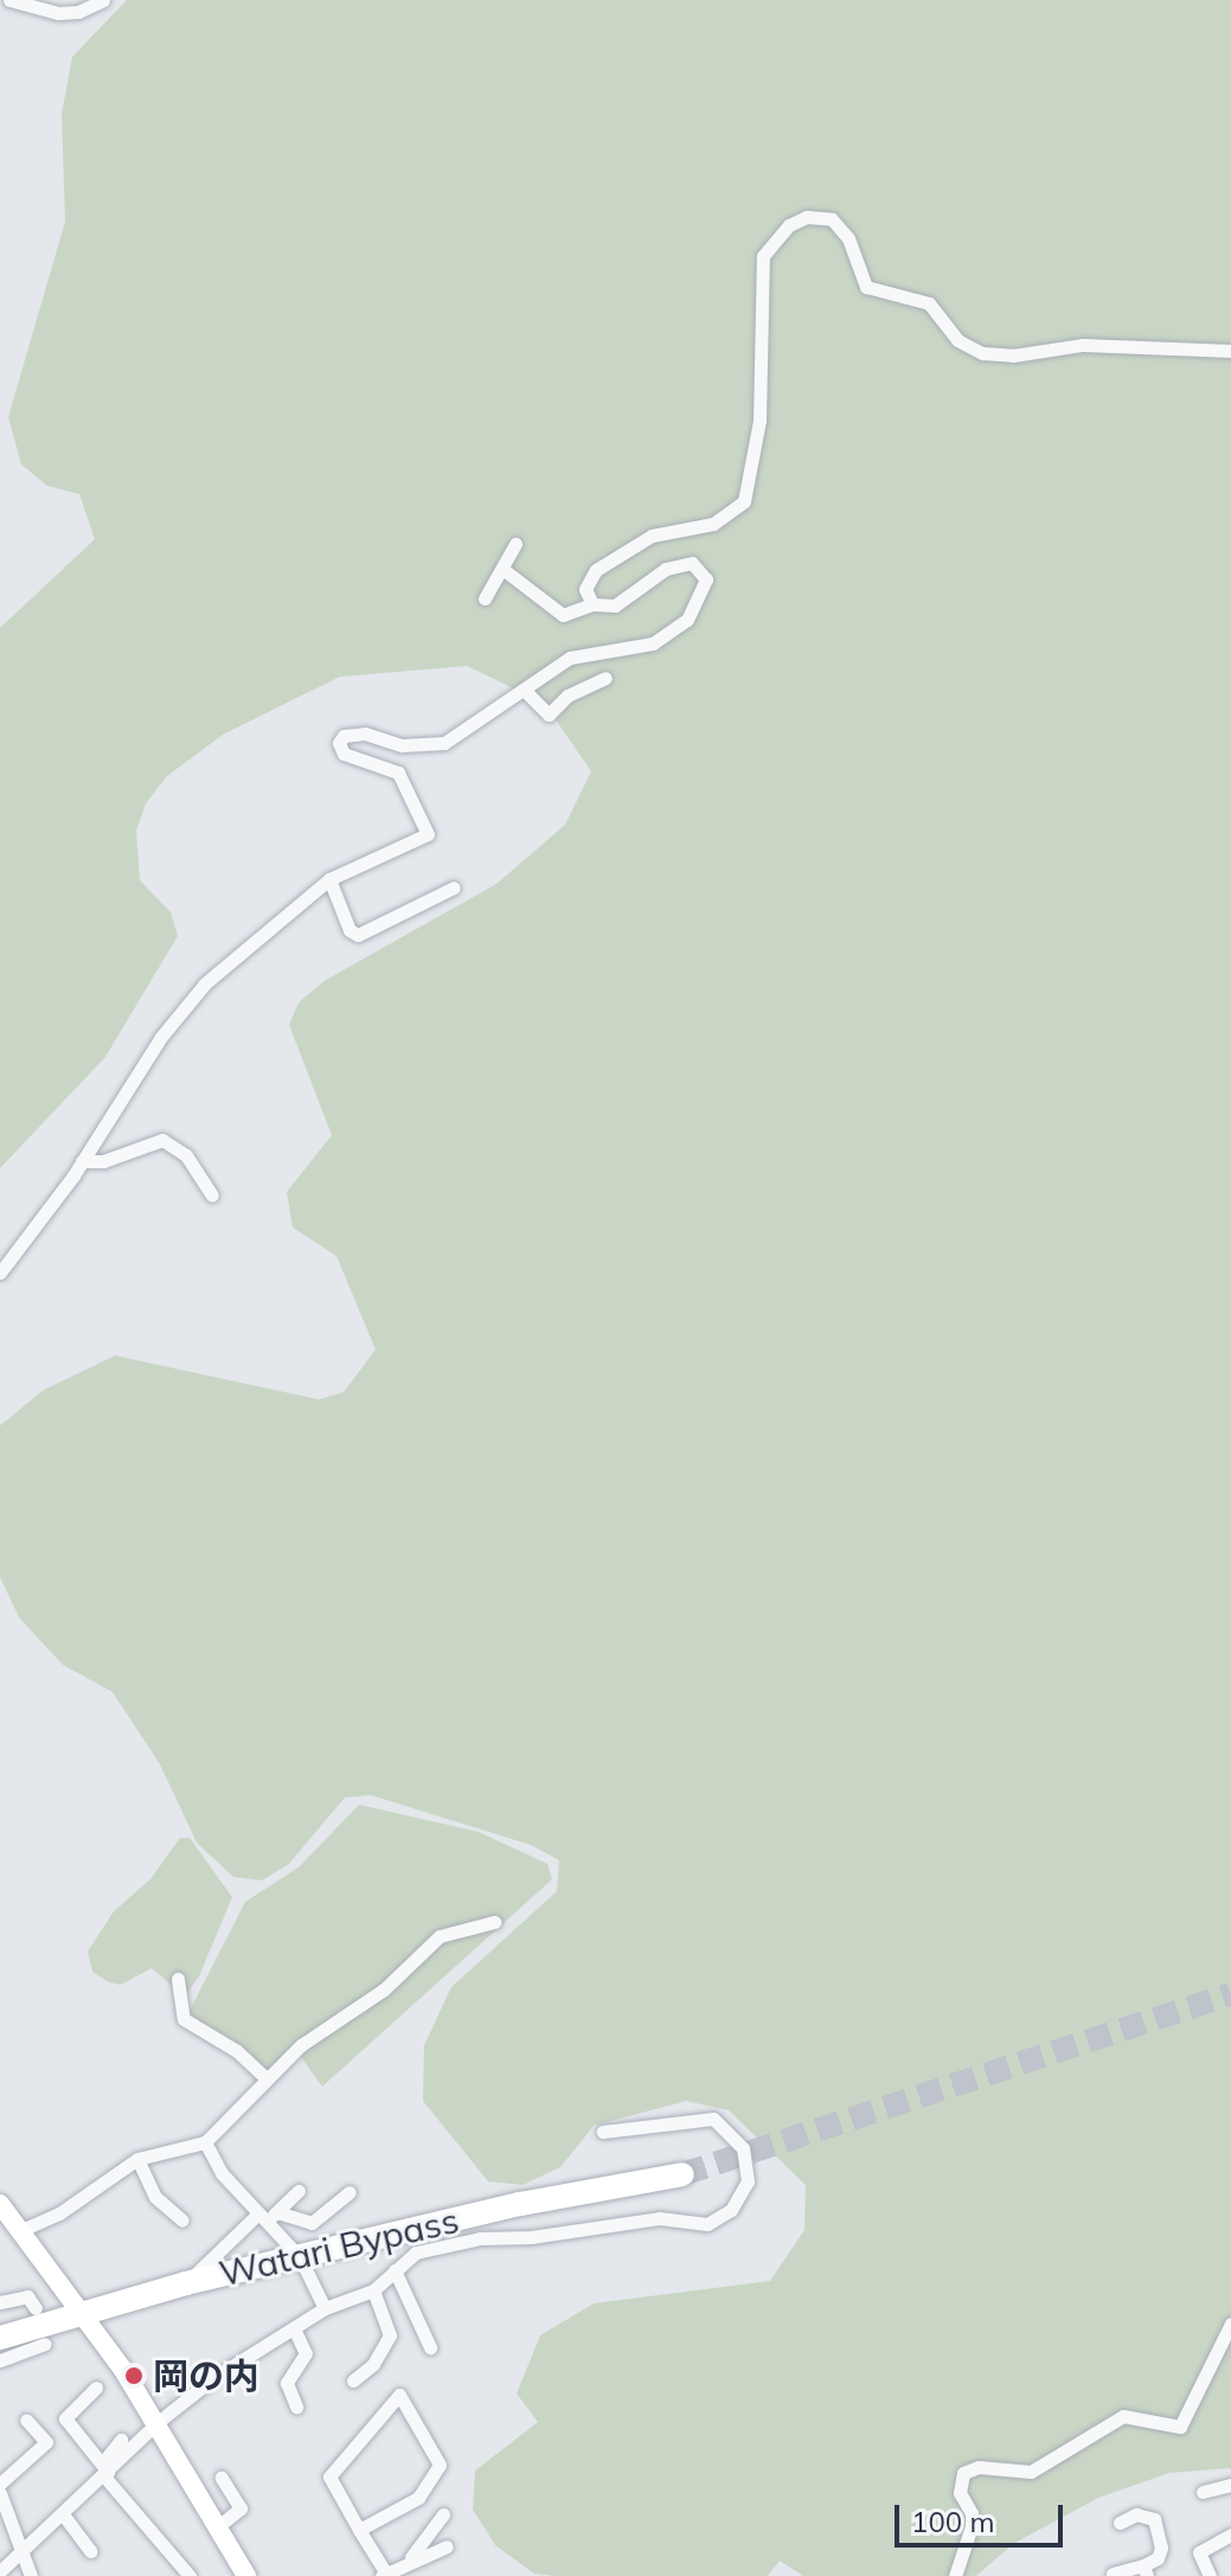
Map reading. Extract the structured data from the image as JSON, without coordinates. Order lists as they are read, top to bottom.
{
  "streets": {
    "highway": ["Watari Bypass"]
  },
  "places": ["岡の内"],
  "scale_bar": "100 m"
}
